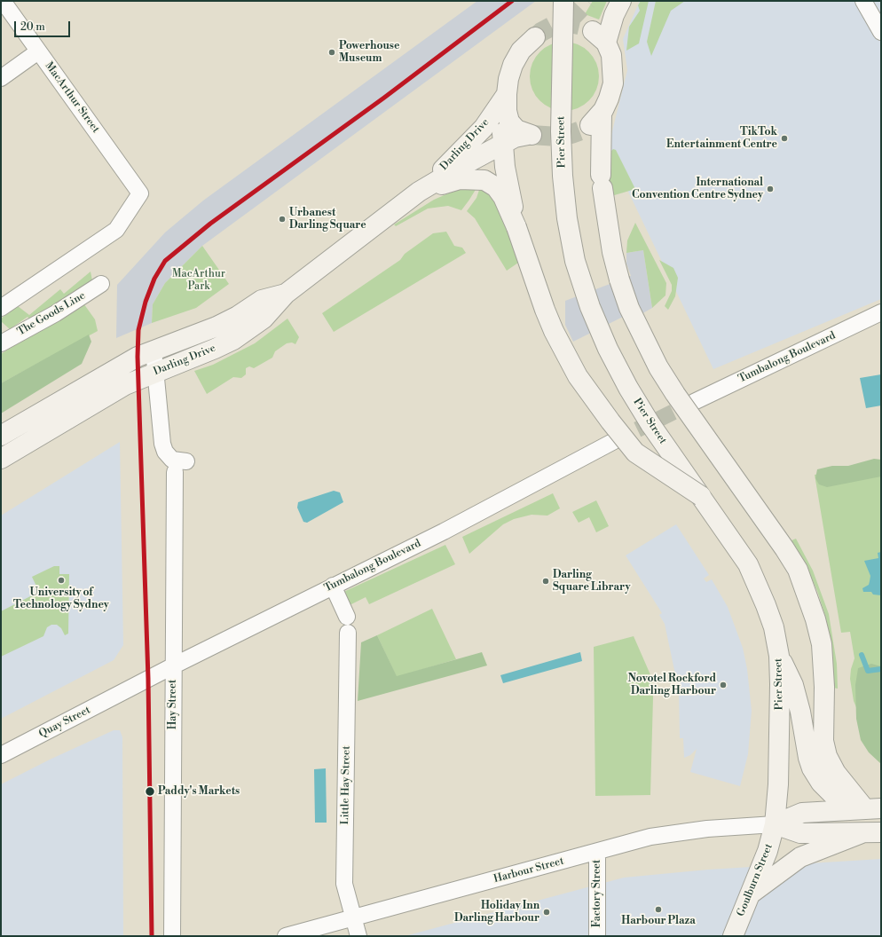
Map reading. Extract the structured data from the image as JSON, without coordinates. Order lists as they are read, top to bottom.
{
  "streets": {
    "main road": [
      "Pier Street",
      "Darling Drive",
      "Harbour Street",
      "Goulburn Street"
    ],
    "street": [
      "MacArthur Street",
      "The Goods Line",
      "Tumbalong Boulevard",
      "Hay Street",
      "Quay Street",
      "Little Hay Street",
      "Factory Street"
    ]
  },
  "crossings": [
    ["Pier Street", "Harbour Street"],
    ["Pier Street", "Goulburn Street"],
    ["Tumbalong Boulevard", "Hay Street"],
    ["Tumbalong Boulevard", "Quay Street"],
    ["Little Hay Street", "Harbour Street"],
    ["Harbour Street", "Goulburn Street"],
    ["Harbour Street", "Factory Street"]
  ],
  "parks": ["MacArthur Park"],
  "places": [
    "Powerhouse Museum",
    "TikTok Entertainment Centre",
    "International Convention Centre Sydney",
    "Urbanest Darling Square",
    "University of Technology Sydney",
    "Darling Square Library",
    "Novotel Rockford Darling Harbour",
    "Paddy's Markets",
    "Harbour Plaza",
    "Holiday Inn Darling Harbour"
  ],
  "scale_bar": "20 m"
}
